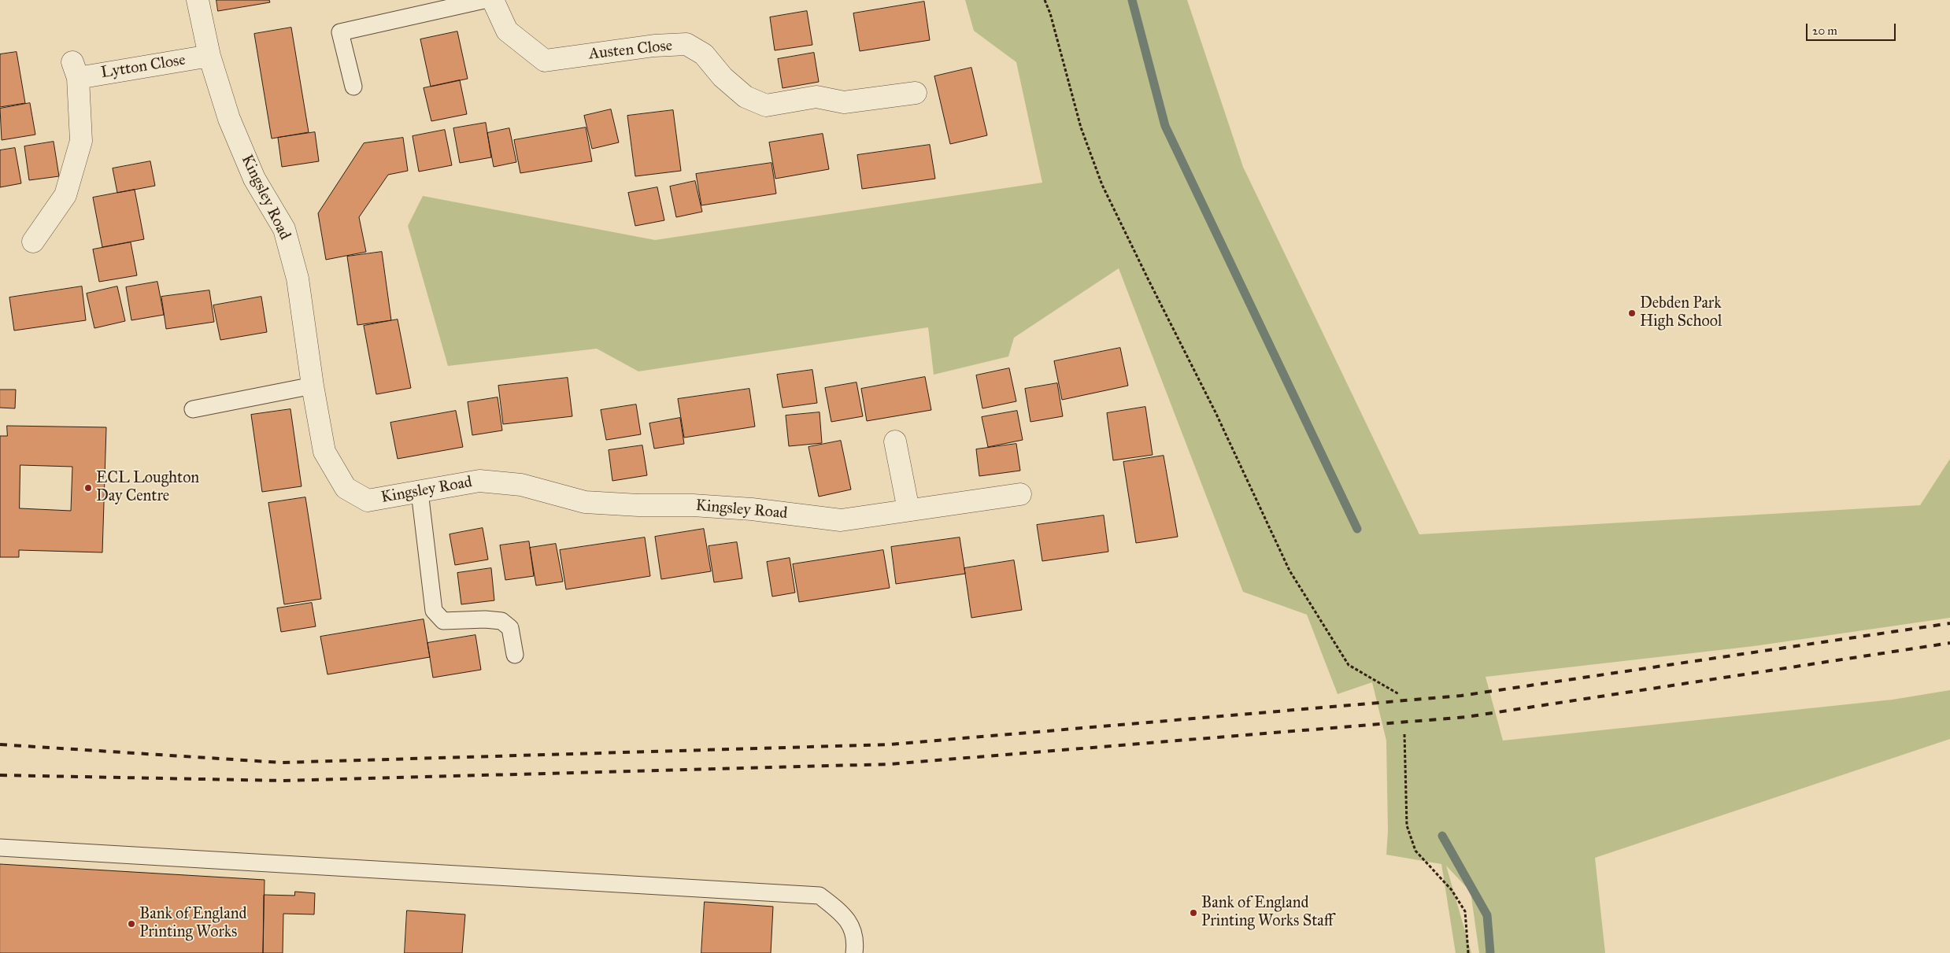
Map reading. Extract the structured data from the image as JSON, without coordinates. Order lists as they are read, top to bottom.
{
  "streets": {
    "street": ["Austen Close", "Lytton Close", "Kingsley Road"]
  },
  "crossings": [
    ["Lytton Close", "Kingsley Road"]
  ],
  "places": [
    "Debden Park High School",
    "ECL Loughton Day Centre",
    "Bank of England Printing Works Staff",
    "Bank of England Printing Works"
  ],
  "scale_bar": "20 m"
}
